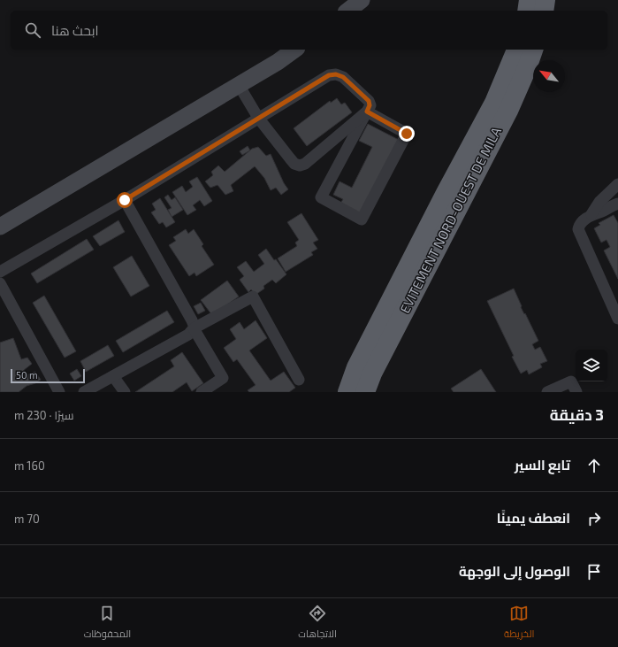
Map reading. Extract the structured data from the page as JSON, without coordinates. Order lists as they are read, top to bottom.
{
  "streets": {
    "highway": ["EVITEMENT NORD-OUEST DE MILA"]
  },
  "scale_bar": "50 m",
  "north": "top left",
  "page": {
    "search": "ابحث هنا",
    "scale": "50 m",
    "heading": ["3 دقيقة", "سيرًا · 230 m"],
    "list": [
      ["تابع السير", "160 m"],
      ["انعطف يمينًا", "70 m"],
      "الوصول إلى الوجهة"
    ],
    "nav": ["الخريطة", "الاتجاهات", "المحفوظات"]
  }
}
